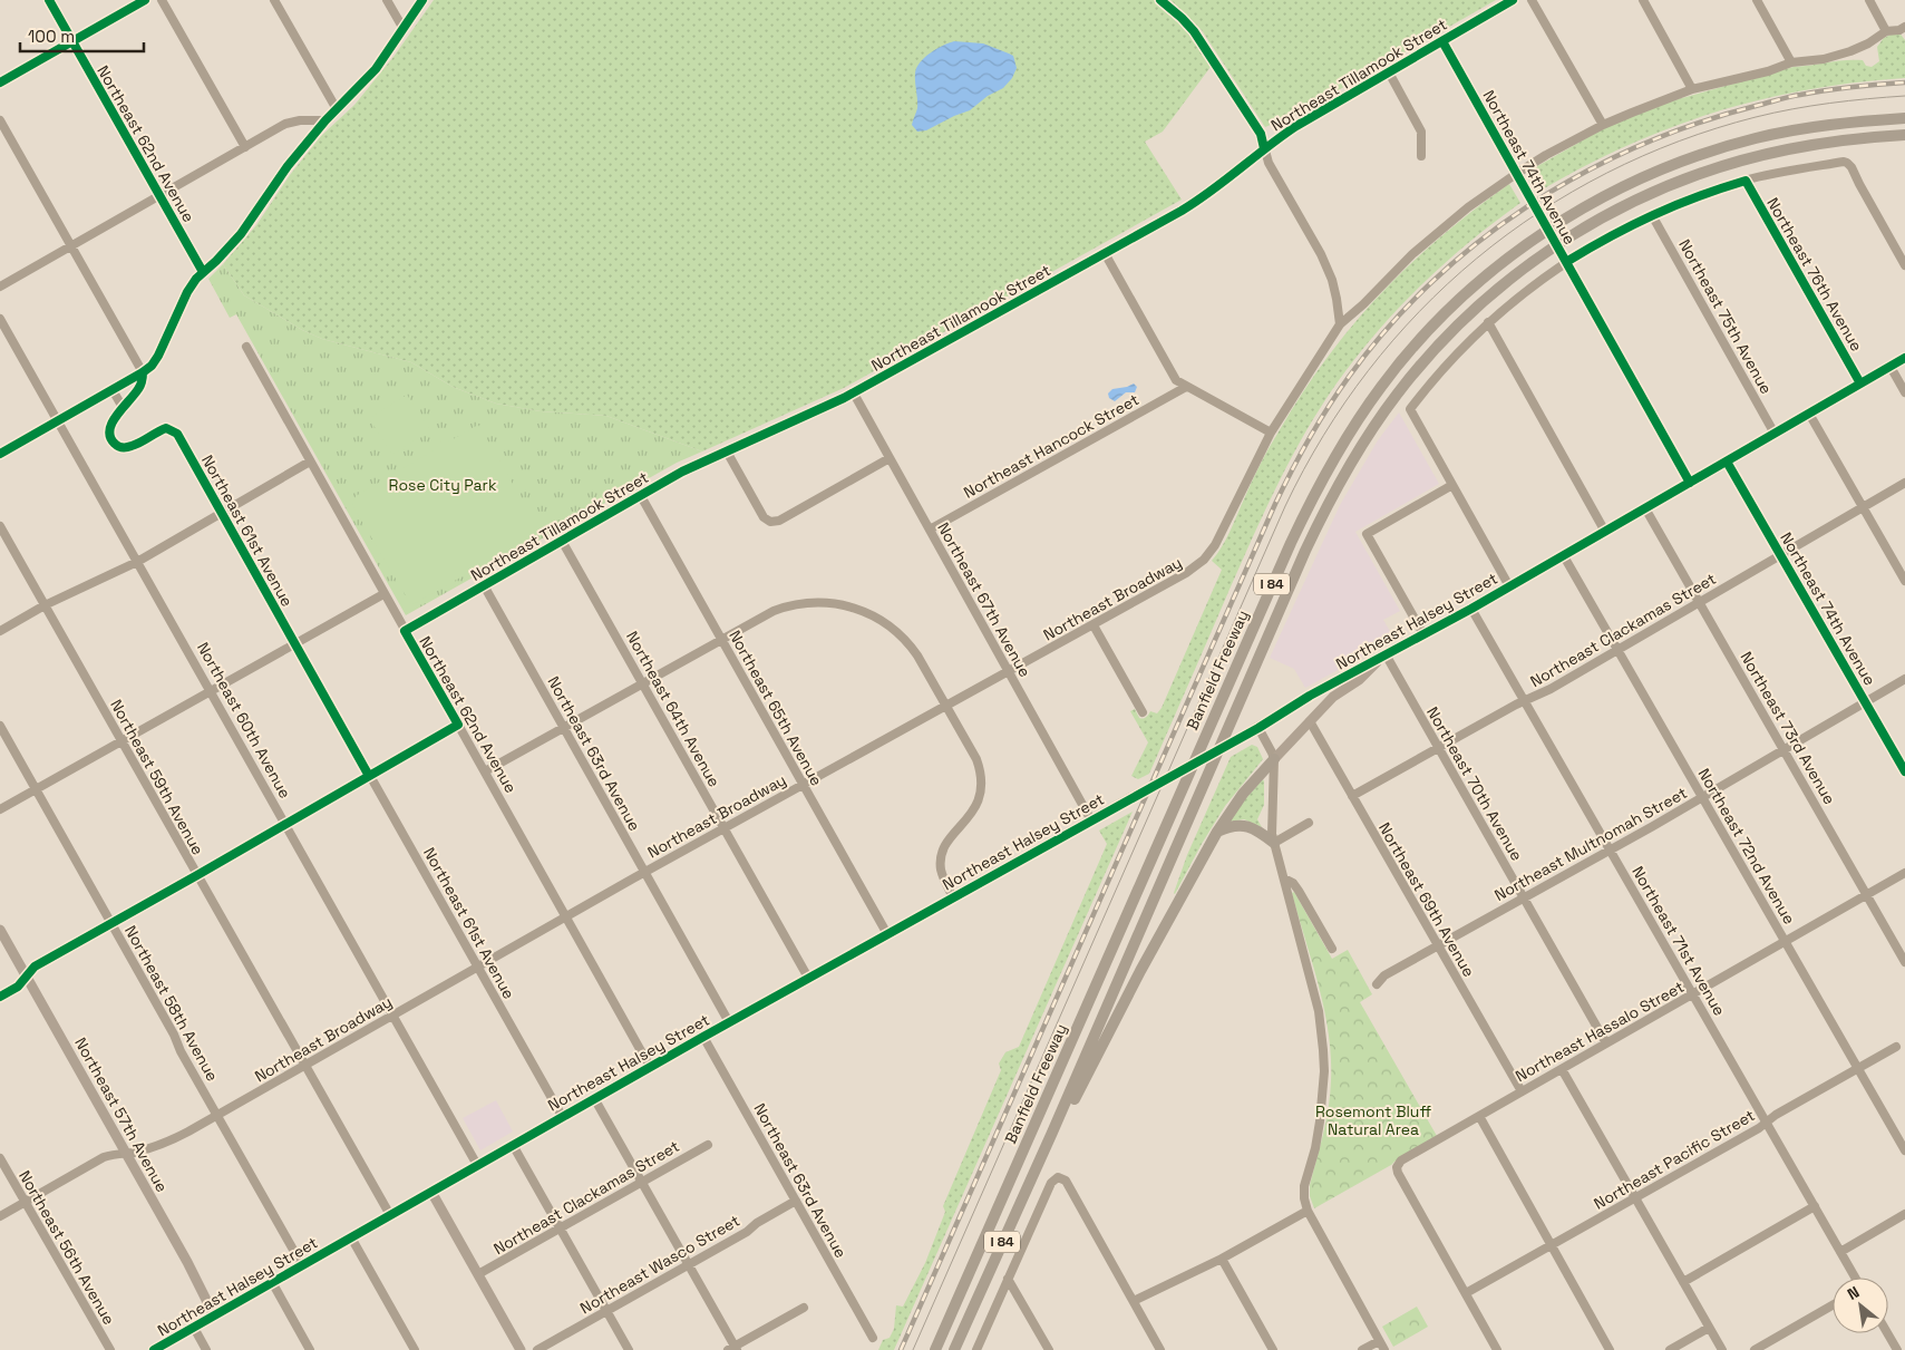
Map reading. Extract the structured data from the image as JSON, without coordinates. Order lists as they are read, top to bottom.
{
  "streets": {
    "highway": ["I 84", "Banfield Freeway"],
    "main road": ["Northeast Halsey Street", "Northeast 57th Avenue"],
    "street": [
      "Northeast Tillamook Street",
      "Northeast 62nd Avenue",
      "Northeast 74th Avenue",
      "Northeast 76th Avenue",
      "Northeast 75th Avenue",
      "Northeast Hancock Street",
      "Northeast 61st Avenue",
      "Northeast Broadway",
      "Northeast 67th Avenue",
      "Northeast Clackamas Street",
      "Northeast 65th Avenue",
      "Northeast 64th Avenue",
      "Northeast 60th Avenue",
      "Northeast 73rd Avenue",
      "Northeast 63rd Avenue",
      "Northeast 59th Avenue",
      "Northeast 70th Avenue",
      "Northeast Multnomah Street",
      "Northeast 72nd Avenue",
      "Northeast 69th Avenue",
      "Northeast 71st Avenue",
      "Northeast 58th Avenue",
      "Northeast Hassalo Street",
      "Northeast Pacific Street",
      "Northeast 56th Avenue",
      "Northeast Wasco Street"
    ]
  },
  "crossings": [
    ["Northeast Tillamook Street", "Northeast 62nd Avenue"],
    ["Northeast Tillamook Street", "Northeast 74th Avenue"],
    ["Northeast Tillamook Street", "Northeast 67th Avenue"],
    ["Northeast Tillamook Street", "Northeast 65th Avenue"],
    ["Northeast Tillamook Street", "Northeast 64th Avenue"],
    ["Northeast Tillamook Street", "Northeast 63rd Avenue"],
    ["Northeast 62nd Avenue", "Northeast Broadway"],
    ["Northeast 62nd Avenue", "Northeast Halsey Street"],
    ["Northeast 74th Avenue", "Northeast Broadway"],
    ["Northeast 74th Avenue", "Northeast Halsey Street"],
    ["Northeast 74th Avenue", "Northeast Clackamas Street"],
    ["Northeast 74th Avenue", "Northeast Multnomah Street"],
    ["Northeast 76th Avenue", "Northeast Halsey Street"],
    ["Northeast 75th Avenue", "Northeast Halsey Street"],
    ["Northeast Hancock Street", "Northeast 67th Avenue"],
    ["Northeast 61st Avenue", "Northeast Broadway"],
    ["Northeast 61st Avenue", "Northeast Halsey Street"],
    ["Northeast Broadway", "Northeast 67th Avenue"],
    ["Northeast Broadway", "Northeast 65th Avenue"],
    ["Northeast Broadway", "Northeast 64th Avenue"],
    ["Northeast Broadway", "Northeast 60th Avenue"],
    ["Northeast Broadway", "Northeast 63rd Avenue"],
    ["Northeast Broadway", "Northeast 59th Avenue"],
    ["Northeast Broadway", "Northeast 58th Avenue"],
    ["Northeast Broadway", "Northeast 57th Avenue"],
    ["Northeast Broadway", "Northeast 56th Avenue"],
    ["Northeast 67th Avenue", "Northeast Halsey Street"],
    ["Northeast Halsey Street", "Northeast 65th Avenue"],
    ["Northeast Halsey Street", "Northeast 64th Avenue"],
    ["Northeast Halsey Street", "Northeast 60th Avenue"],
    ["Northeast Halsey Street", "Northeast 73rd Avenue"],
    ["Northeast Halsey Street", "Northeast 63rd Avenue"],
    ["Northeast Halsey Street", "Northeast 59th Avenue"],
    ["Northeast Halsey Street", "Northeast 70th Avenue"],
    ["Northeast Halsey Street", "Northeast 72nd Avenue"],
    ["Northeast Halsey Street", "Northeast 71st Avenue"],
    ["Northeast Halsey Street", "Northeast 58th Avenue"],
    ["Northeast Halsey Street", "Northeast 57th Avenue"],
    ["Northeast Clackamas Street", "Northeast 73rd Avenue"],
    ["Northeast Clackamas Street", "Northeast 70th Avenue"],
    ["Northeast Clackamas Street", "Northeast 72nd Avenue"],
    ["Northeast Clackamas Street", "Northeast 69th Avenue"],
    ["Northeast Clackamas Street", "Northeast 71st Avenue"],
    ["Northeast 73rd Avenue", "Northeast Multnomah Street"],
    ["Northeast 73rd Avenue", "Northeast Hassalo Street"],
    ["Northeast 63rd Avenue", "Northeast Wasco Street"],
    ["Northeast 70th Avenue", "Northeast Multnomah Street"],
    ["Northeast 70th Avenue", "Northeast Hassalo Street"],
    ["Northeast Multnomah Street", "Northeast 72nd Avenue"],
    ["Northeast Multnomah Street", "Northeast 69th Avenue"],
    ["Northeast Multnomah Street", "Northeast 71st Avenue"],
    ["Northeast 72nd Avenue", "Northeast Hassalo Street"],
    ["Northeast 72nd Avenue", "Northeast Pacific Street"],
    ["Northeast 69th Avenue", "Northeast Hassalo Street"],
    ["Northeast 71st Avenue", "Northeast Hassalo Street"],
    ["Northeast 71st Avenue", "Northeast Pacific Street"],
    ["Northeast Hassalo Street", "Northeast Pacific Street"]
  ],
  "parks": ["Rose City Park", "Rosemont Bluff Natural Area"],
  "scale_bar": "100 m",
  "north": "top left"
}
